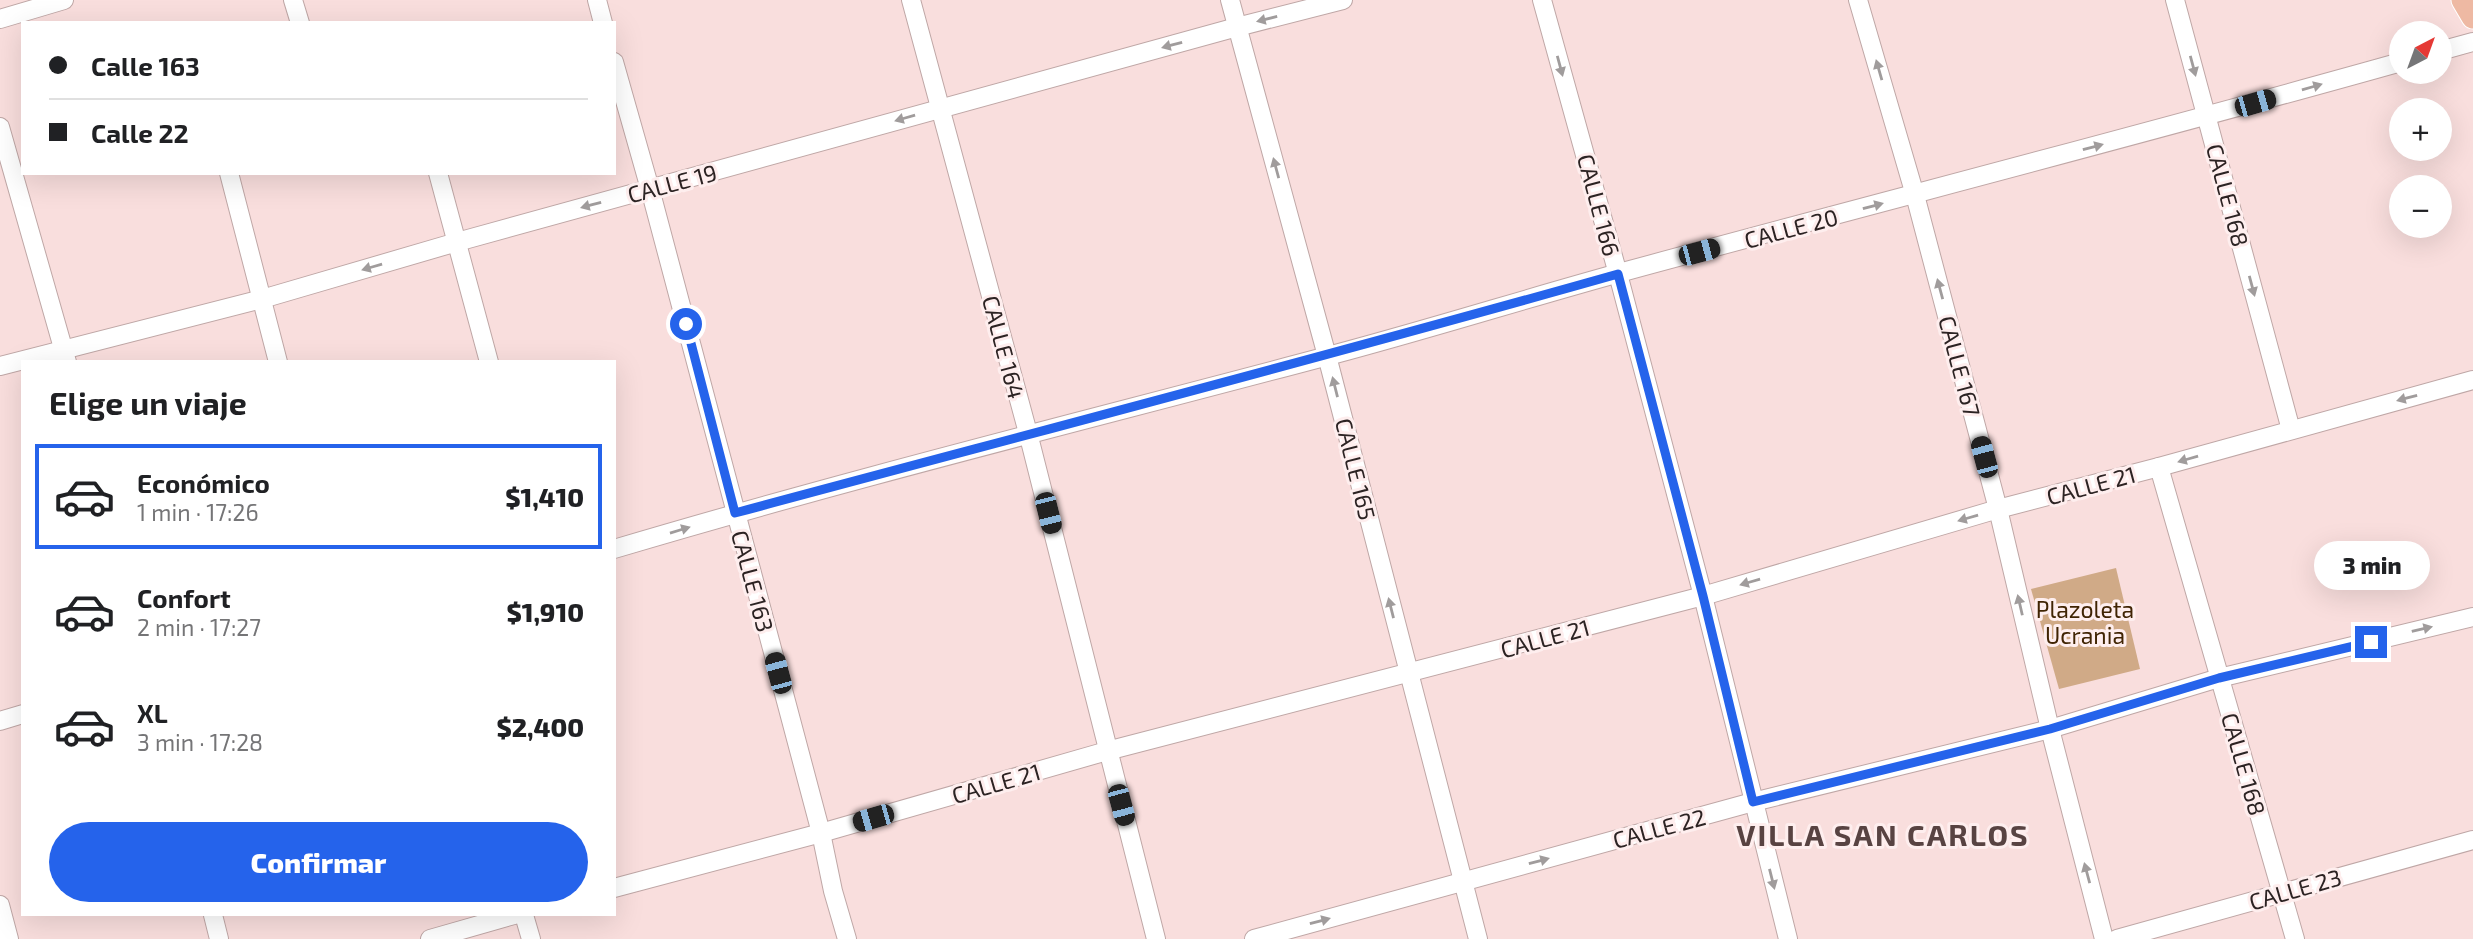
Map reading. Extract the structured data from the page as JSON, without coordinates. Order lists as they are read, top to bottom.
{
  "streets": {
    "street": [
      "CALLE 19",
      "CALLE 168",
      "CALLE 166",
      "CALLE 20",
      "CALLE 164",
      "CALLE 167",
      "CALLE 165",
      "CALLE 21",
      "CALLE 163",
      "CALLE 22",
      "CALLE 23"
    ]
  },
  "crossings": [
    ["CALLE 19", "CALLE 164"],
    ["CALLE 19", "CALLE 165"],
    ["CALLE 19", "CALLE 163"],
    ["CALLE 168", "CALLE 20"],
    ["CALLE 168", "CALLE 21"],
    ["CALLE 168", "CALLE 22"],
    ["CALLE 168", "CALLE 23"],
    ["CALLE 166", "CALLE 20"],
    ["CALLE 166", "CALLE 21"],
    ["CALLE 166", "CALLE 22"],
    ["CALLE 20", "CALLE 164"],
    ["CALLE 20", "CALLE 167"],
    ["CALLE 20", "CALLE 165"],
    ["CALLE 20", "CALLE 163"],
    ["CALLE 164", "CALLE 21"],
    ["CALLE 167", "CALLE 21"],
    ["CALLE 167", "CALLE 22"],
    ["CALLE 165", "CALLE 21"],
    ["CALLE 165", "CALLE 22"],
    ["CALLE 21", "CALLE 163"]
  ],
  "one_way": [
    "CALLE 19",
    "CALLE 168",
    "CALLE 166",
    "CALLE 20",
    "CALLE 167",
    "CALLE 165",
    "CALLE 22"
  ],
  "districts": ["VILLA SAN CARLOS"],
  "parks": ["Plazoleta Ucrania"],
  "north": "top right",
  "page": {
    "map_buttons": ["+", "−"],
    "banner": ["Calle 163", "Calle 22"],
    "heading": "Elige un viaje",
    "list": [
      {
        "name": "Económico",
        "note": "1 min · 17:26",
        "value": "$1,410"
      },
      {
        "name": "Confort",
        "note": "2 min · 17:27",
        "value": "$1,910"
      },
      {
        "name": "XL",
        "note": "3 min · 17:28",
        "value": "$2,400"
      }
    ],
    "bubble": "3 min",
    "buttons": "Confirmar"
  }
}
